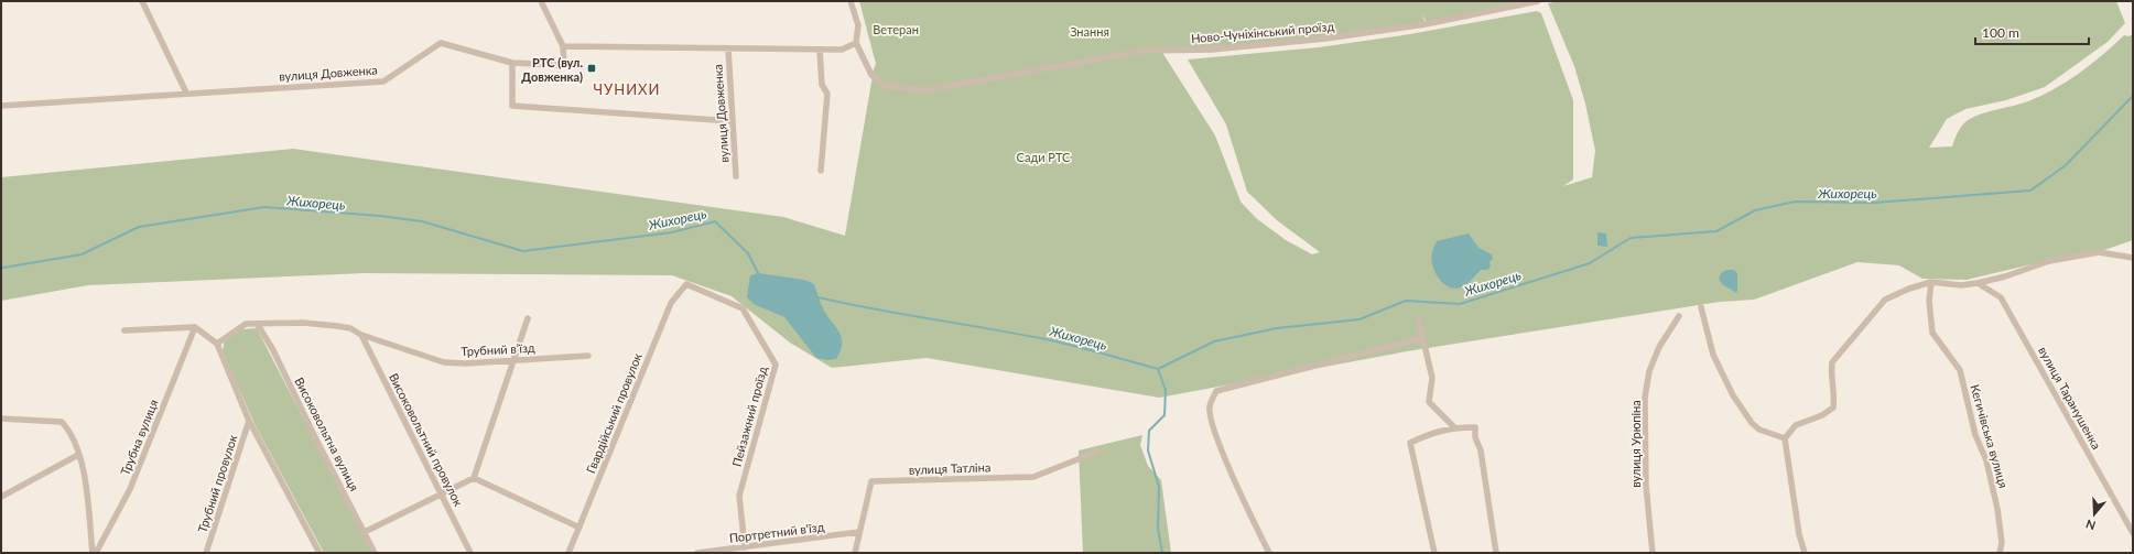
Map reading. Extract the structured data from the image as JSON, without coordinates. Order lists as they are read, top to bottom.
{
  "streets": {
    "street": [
      "Ново-Чуніхінський проїзд",
      "вулиця Довженка",
      "Трубний в’їзд",
      "вулиця Таранушенка",
      "Гвардійський провулок",
      "Пейзажний проїзд",
      "Високовольтна вулиця",
      "Кегичівська вулиця",
      "Трубна вулиця",
      "Високовольтний провулок",
      "вулиця Урюпіна",
      "вулиця Татліна",
      "Трубний провулок",
      "Портретний в'їзд"
    ]
  },
  "crossings": [
    ["Ново-Чуніхінський проїзд", "вулиця Довженка"],
    ["Трубний в’їзд", "Високовольтна вулиця"],
    ["Трубний в’їзд", "Високовольтний провулок"],
    ["Гвардійський провулок", "Пейзажний проїзд"],
    ["Пейзажний проїзд", "Портретний в'їзд"],
    ["вулиця Татліна", "Портретний в'їзд"]
  ],
  "districts": ["ЧУНИХИ"],
  "water": ["Жихорець"],
  "parks": ["Ветеран", "Знання", "Сади РТС"],
  "places": {
    "transit": ["РТС (вул. Довженка)"]
  },
  "scale_bar": "100 m",
  "north": "bottom"
}
